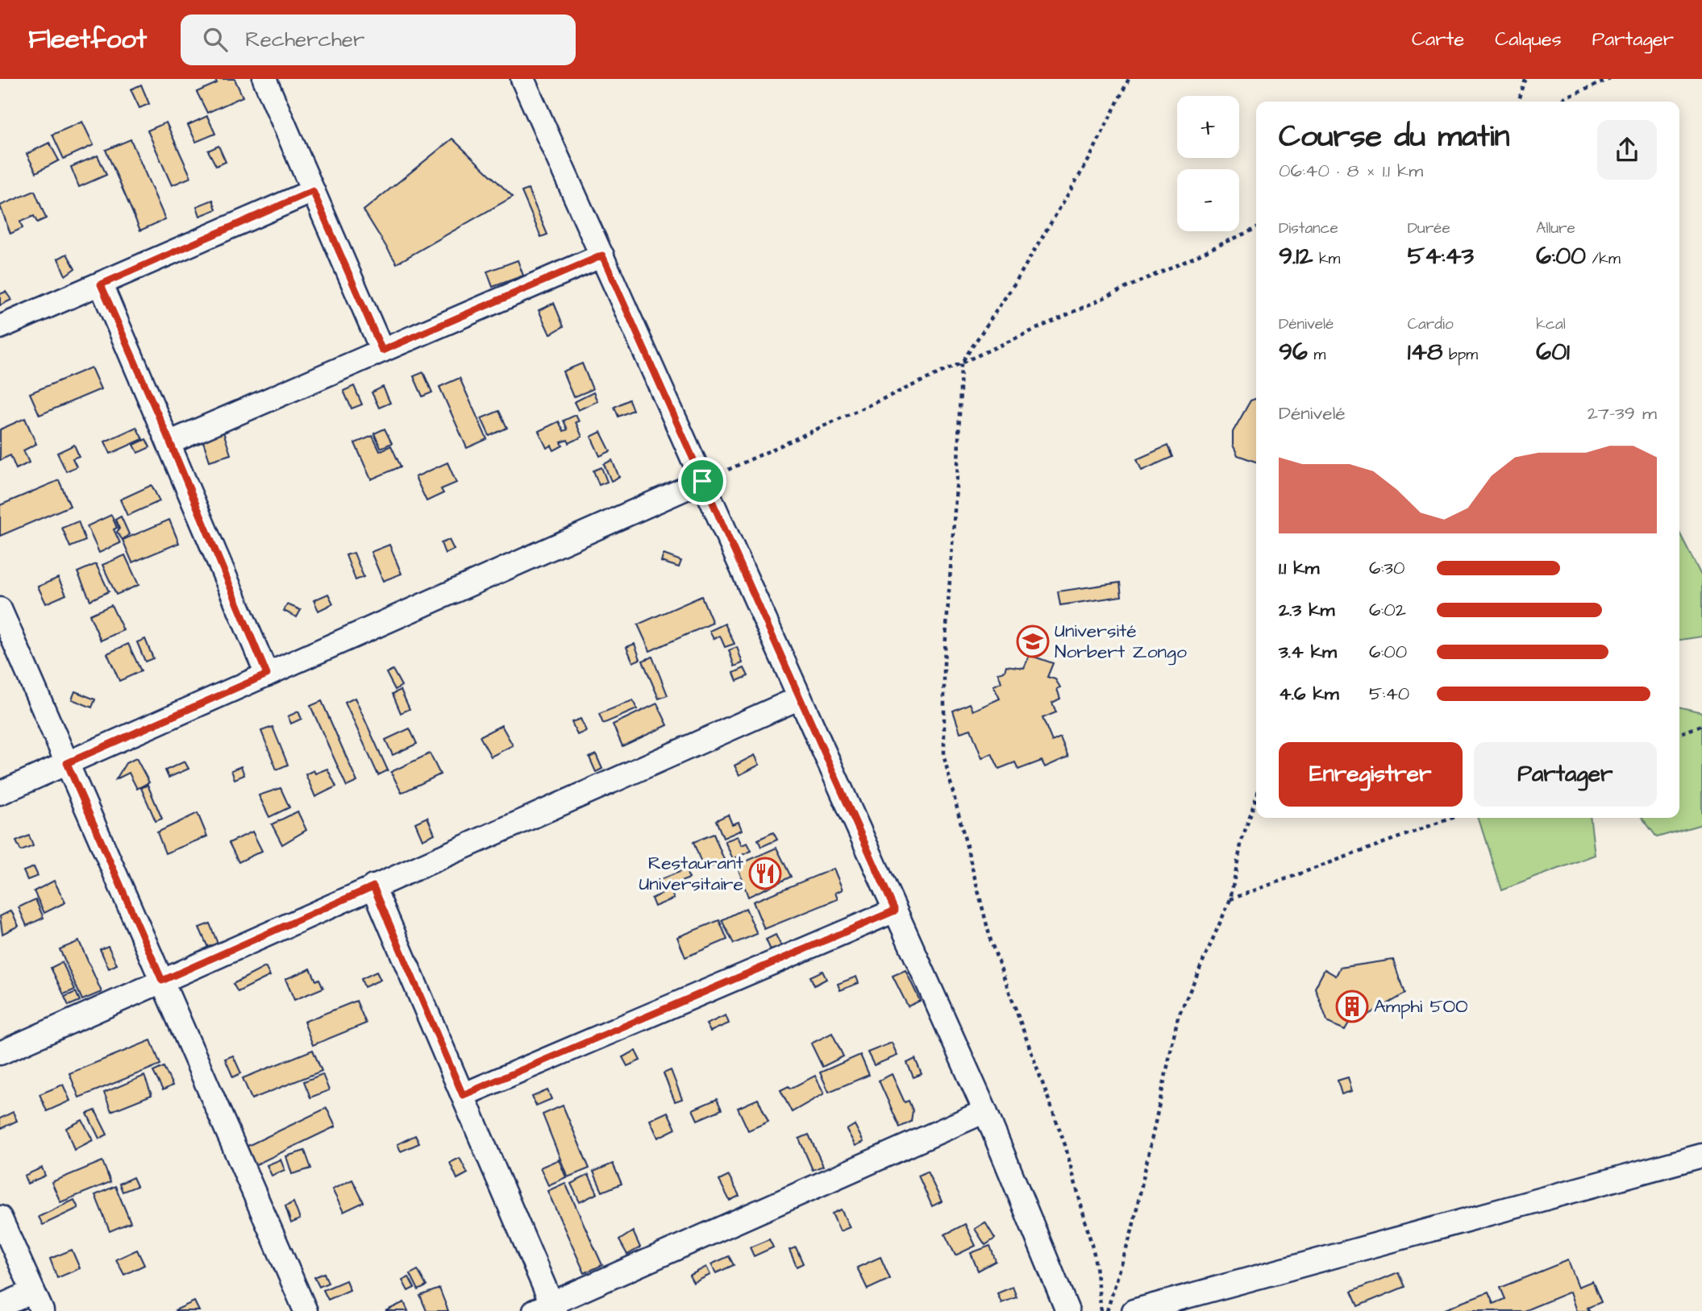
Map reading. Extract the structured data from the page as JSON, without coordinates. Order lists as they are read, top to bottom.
{
  "places": {
    "school or university": ["Université Norbert Zongo"],
    "restaurant": ["Restaurant Universitaire"],
    "building": ["Amphi 5OO"]
  },
  "page": {
    "header": "Fleetfoot",
    "search": "Rechercher",
    "nav": ["Carte", "Calques", "Partager"],
    "map_buttons": ["+", "−"],
    "heading": ["Course du matin", "06:40 · 8 × 1.1 km"],
    "stats": [
      ["Distance", "9.12 km"],
      ["Durée", "54:43"],
      ["Allure", "6:00 /km"],
      ["Dénivelé", "96 m"],
      ["Cardio", "148 bpm"],
      ["kcal", "601"]
    ],
    "chart": ["Dénivelé", "27–39 m"],
    "list": [
      {
        "name": "1.1 km",
        "note": "6:30"
      },
      {
        "name": "2.3 km",
        "note": "6:02"
      },
      {
        "name": "3.4 km",
        "note": "6:00"
      },
      {
        "name": "4.6 km",
        "note": "5:40"
      }
    ],
    "buttons": ["Enregistrer", "Partager"]
  }
}
